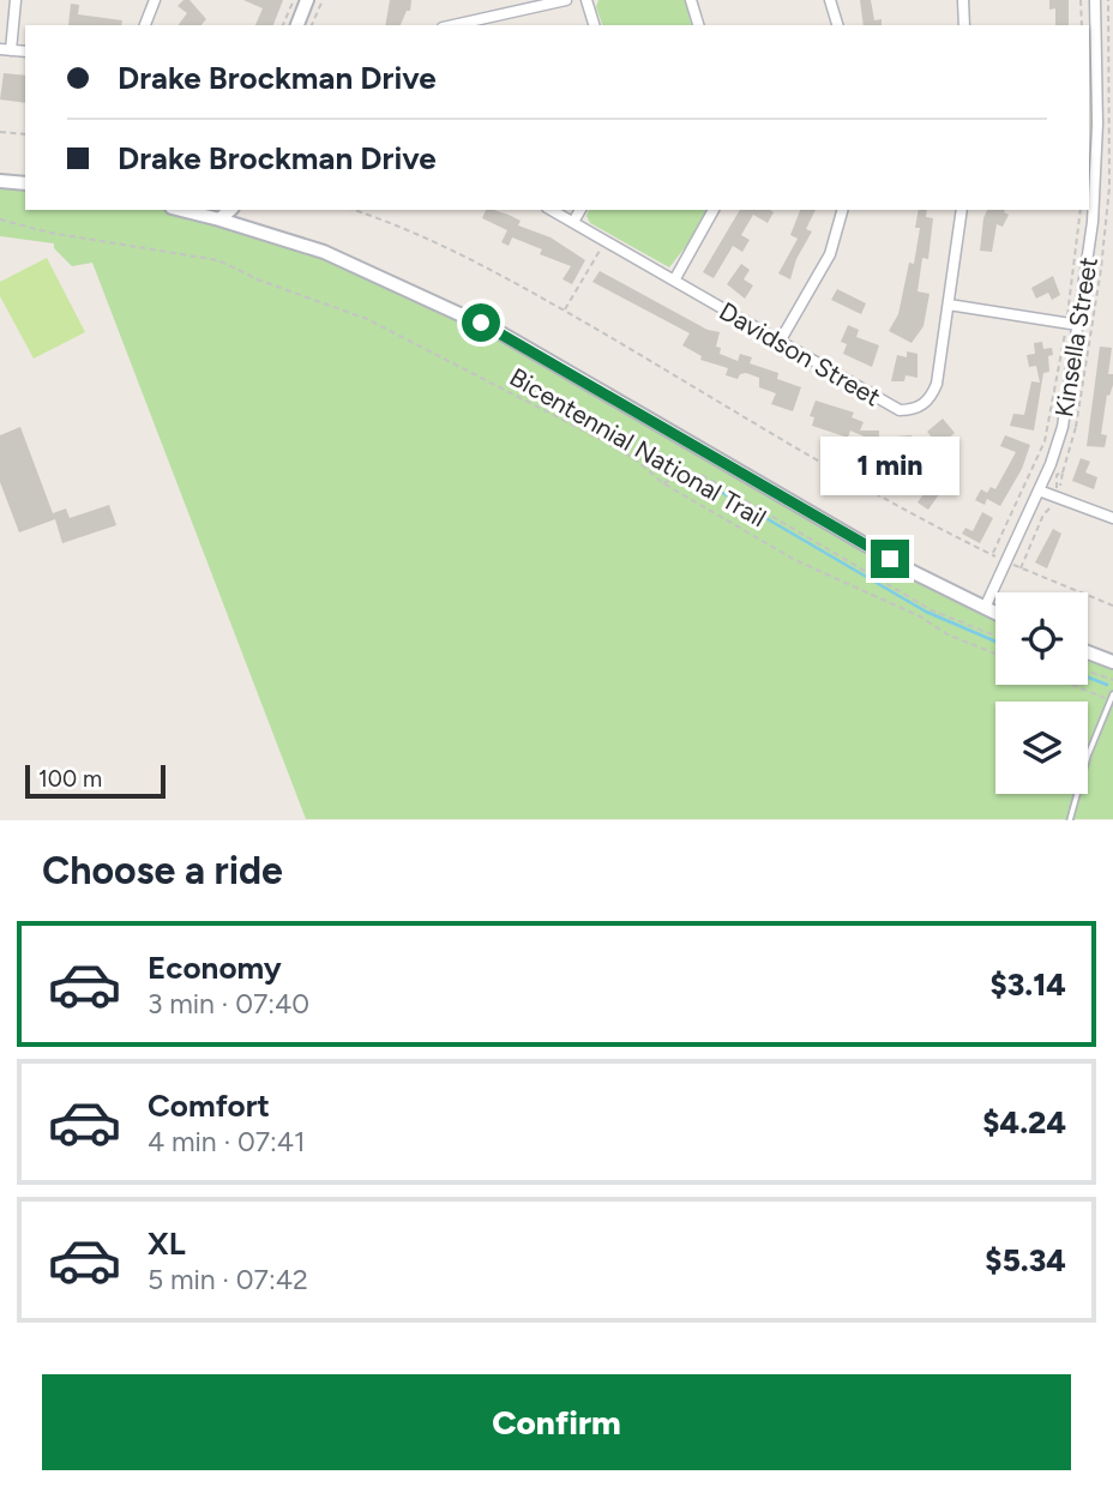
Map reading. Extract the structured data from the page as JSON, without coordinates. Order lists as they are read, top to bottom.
{
  "streets": {
    "street": ["Kinsella Street", "Davidson Street"],
    "path": ["Bicentennial National Trail"]
  },
  "scale_bar": "100 m",
  "page": {
    "banner": ["Drake Brockman Drive", "Drake Brockman Drive"],
    "bubble": "1 min",
    "scale": "100 m",
    "heading": "Choose a ride",
    "list": [
      {
        "name": "Economy",
        "note": "3 min · 07:40",
        "value": "$3.14"
      },
      {
        "name": "Comfort",
        "note": "4 min · 07:41",
        "value": "$4.24"
      },
      {
        "name": "XL",
        "note": "5 min · 07:42",
        "value": "$5.34"
      }
    ],
    "buttons": "Confirm"
  }
}
